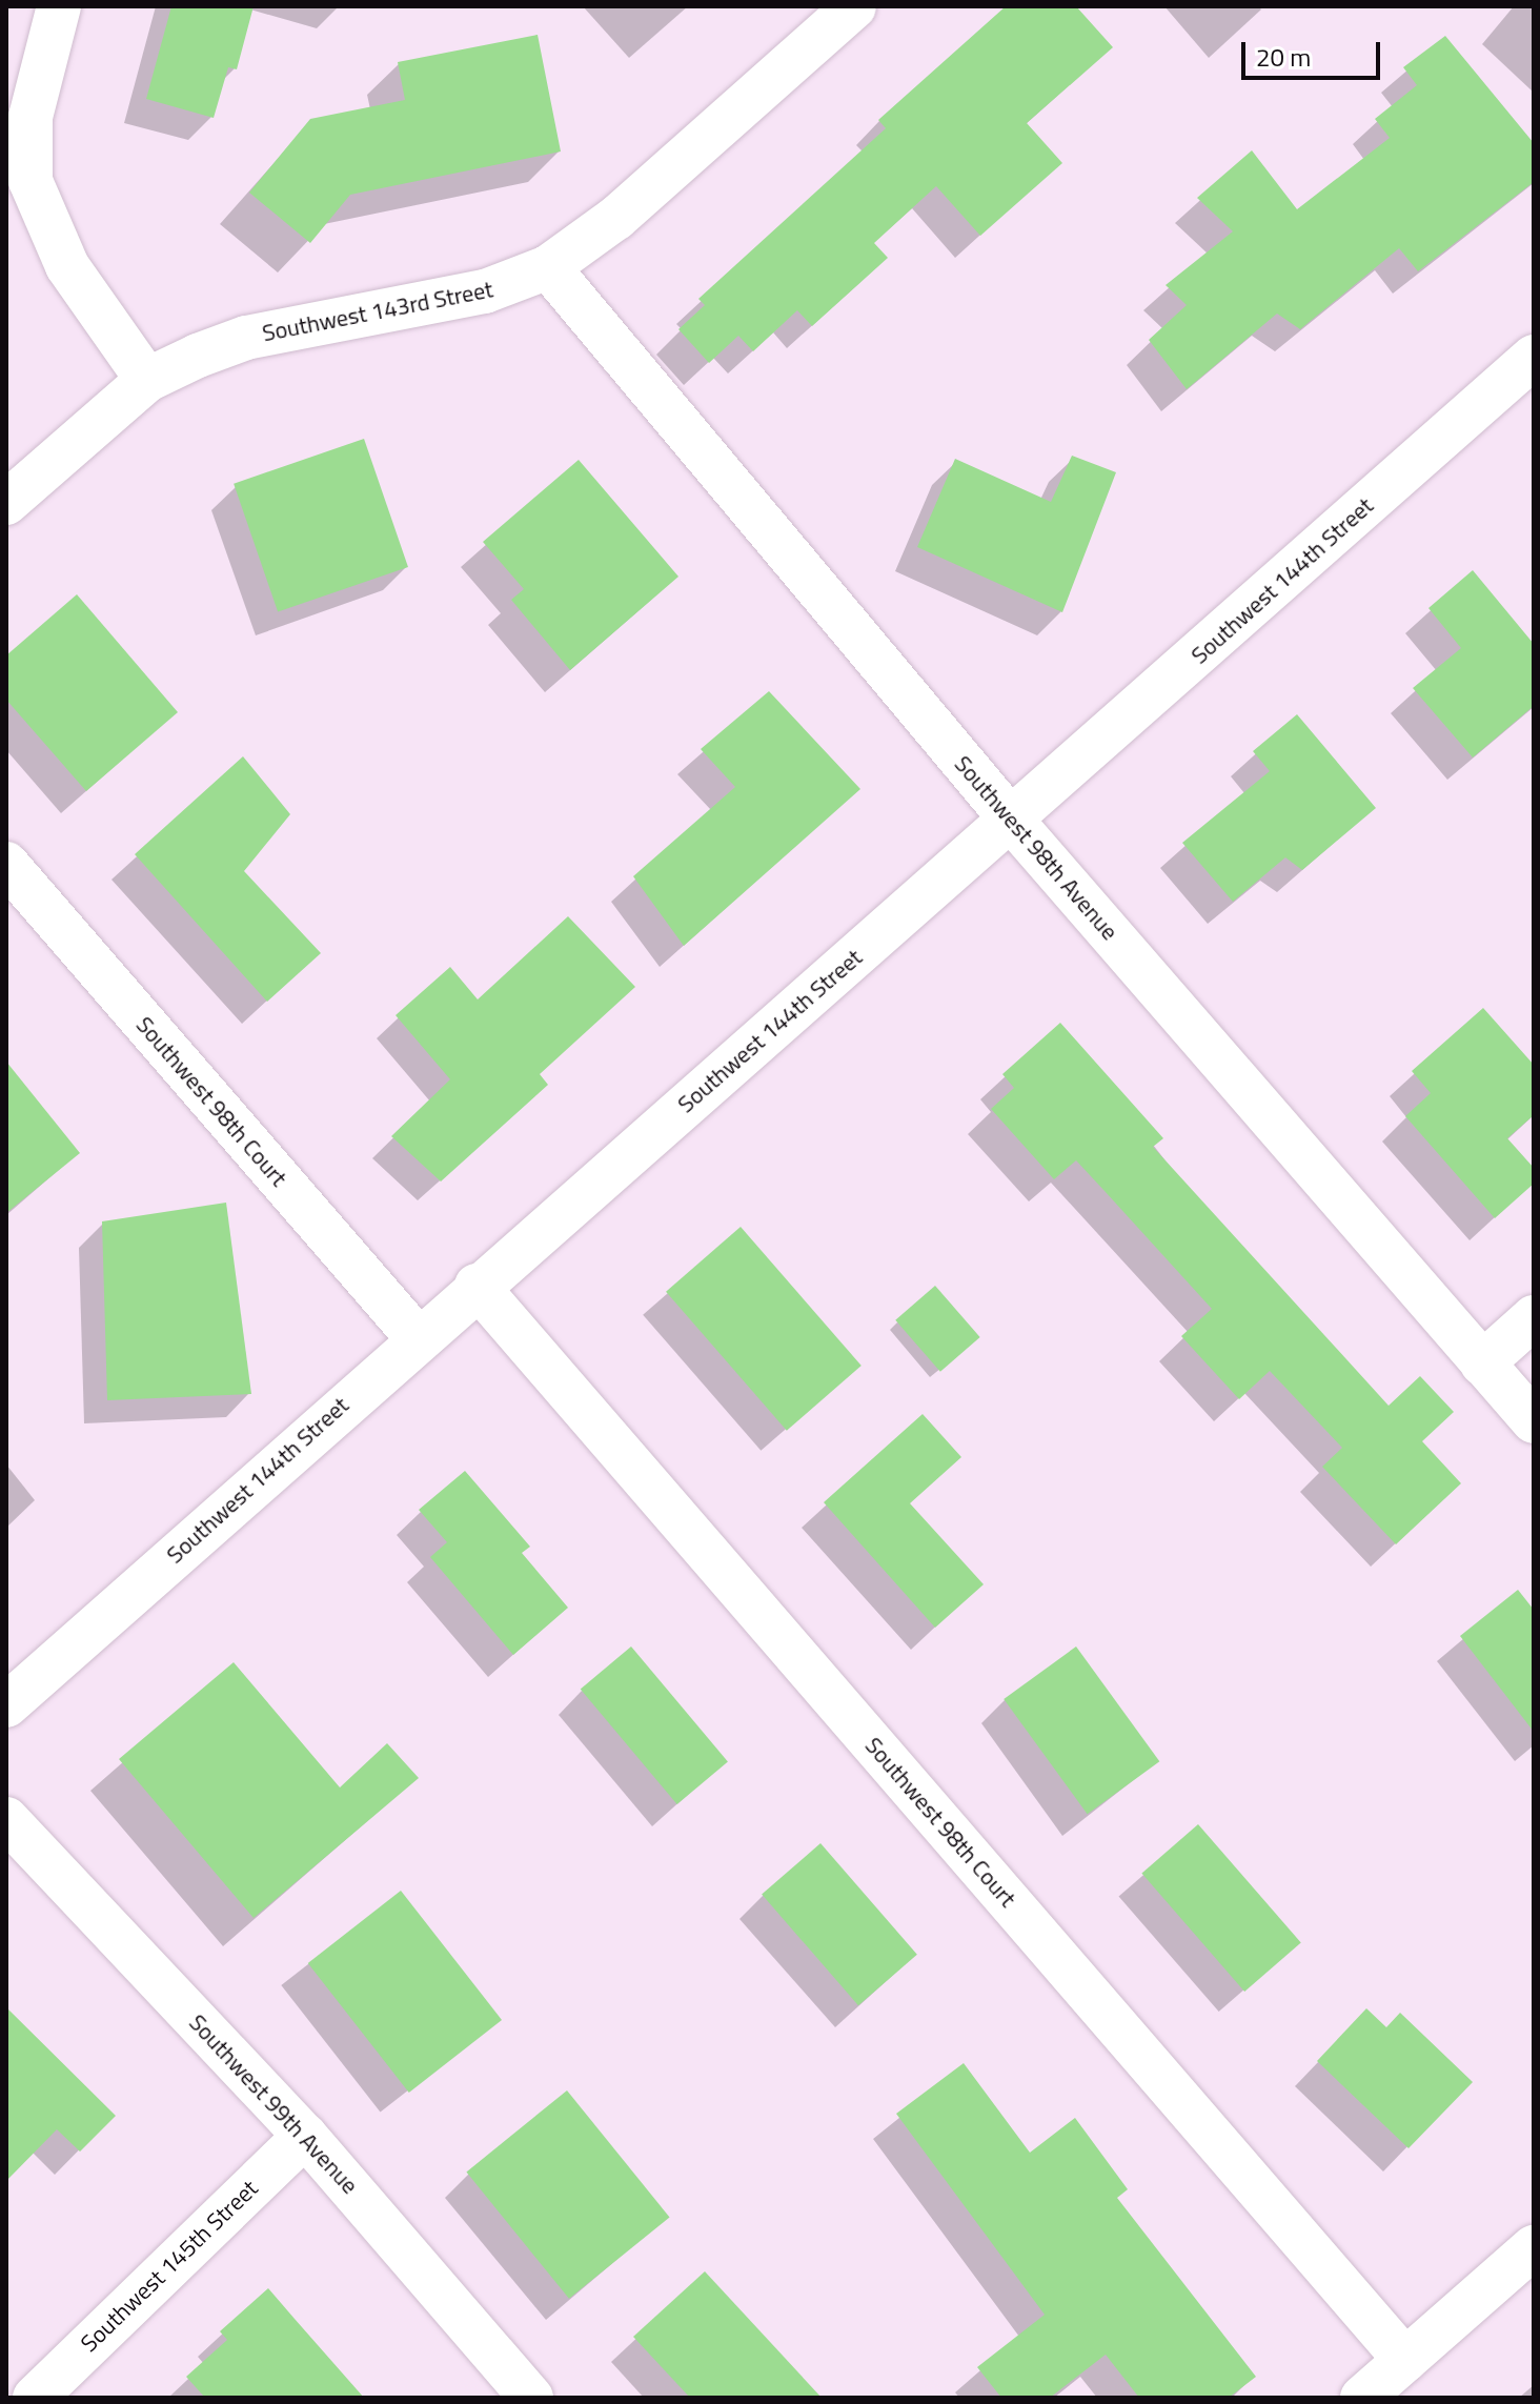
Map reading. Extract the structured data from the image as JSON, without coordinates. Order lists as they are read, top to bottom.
{
  "streets": {
    "street": [
      "Southwest 143rd Street",
      "Southwest 144th Street",
      "Southwest 98th Avenue",
      "Southwest 98th Court",
      "Southwest 99th Avenue",
      "Southwest 145th Street"
    ]
  },
  "crossings": [
    ["Southwest 143rd Street", "Southwest 98th Avenue"],
    ["Southwest 144th Street", "Southwest 98th Avenue"],
    ["Southwest 144th Street", "Southwest 98th Court"],
    ["Southwest 99th Avenue", "Southwest 145th Street"]
  ],
  "scale_bar": "20 m"
}
